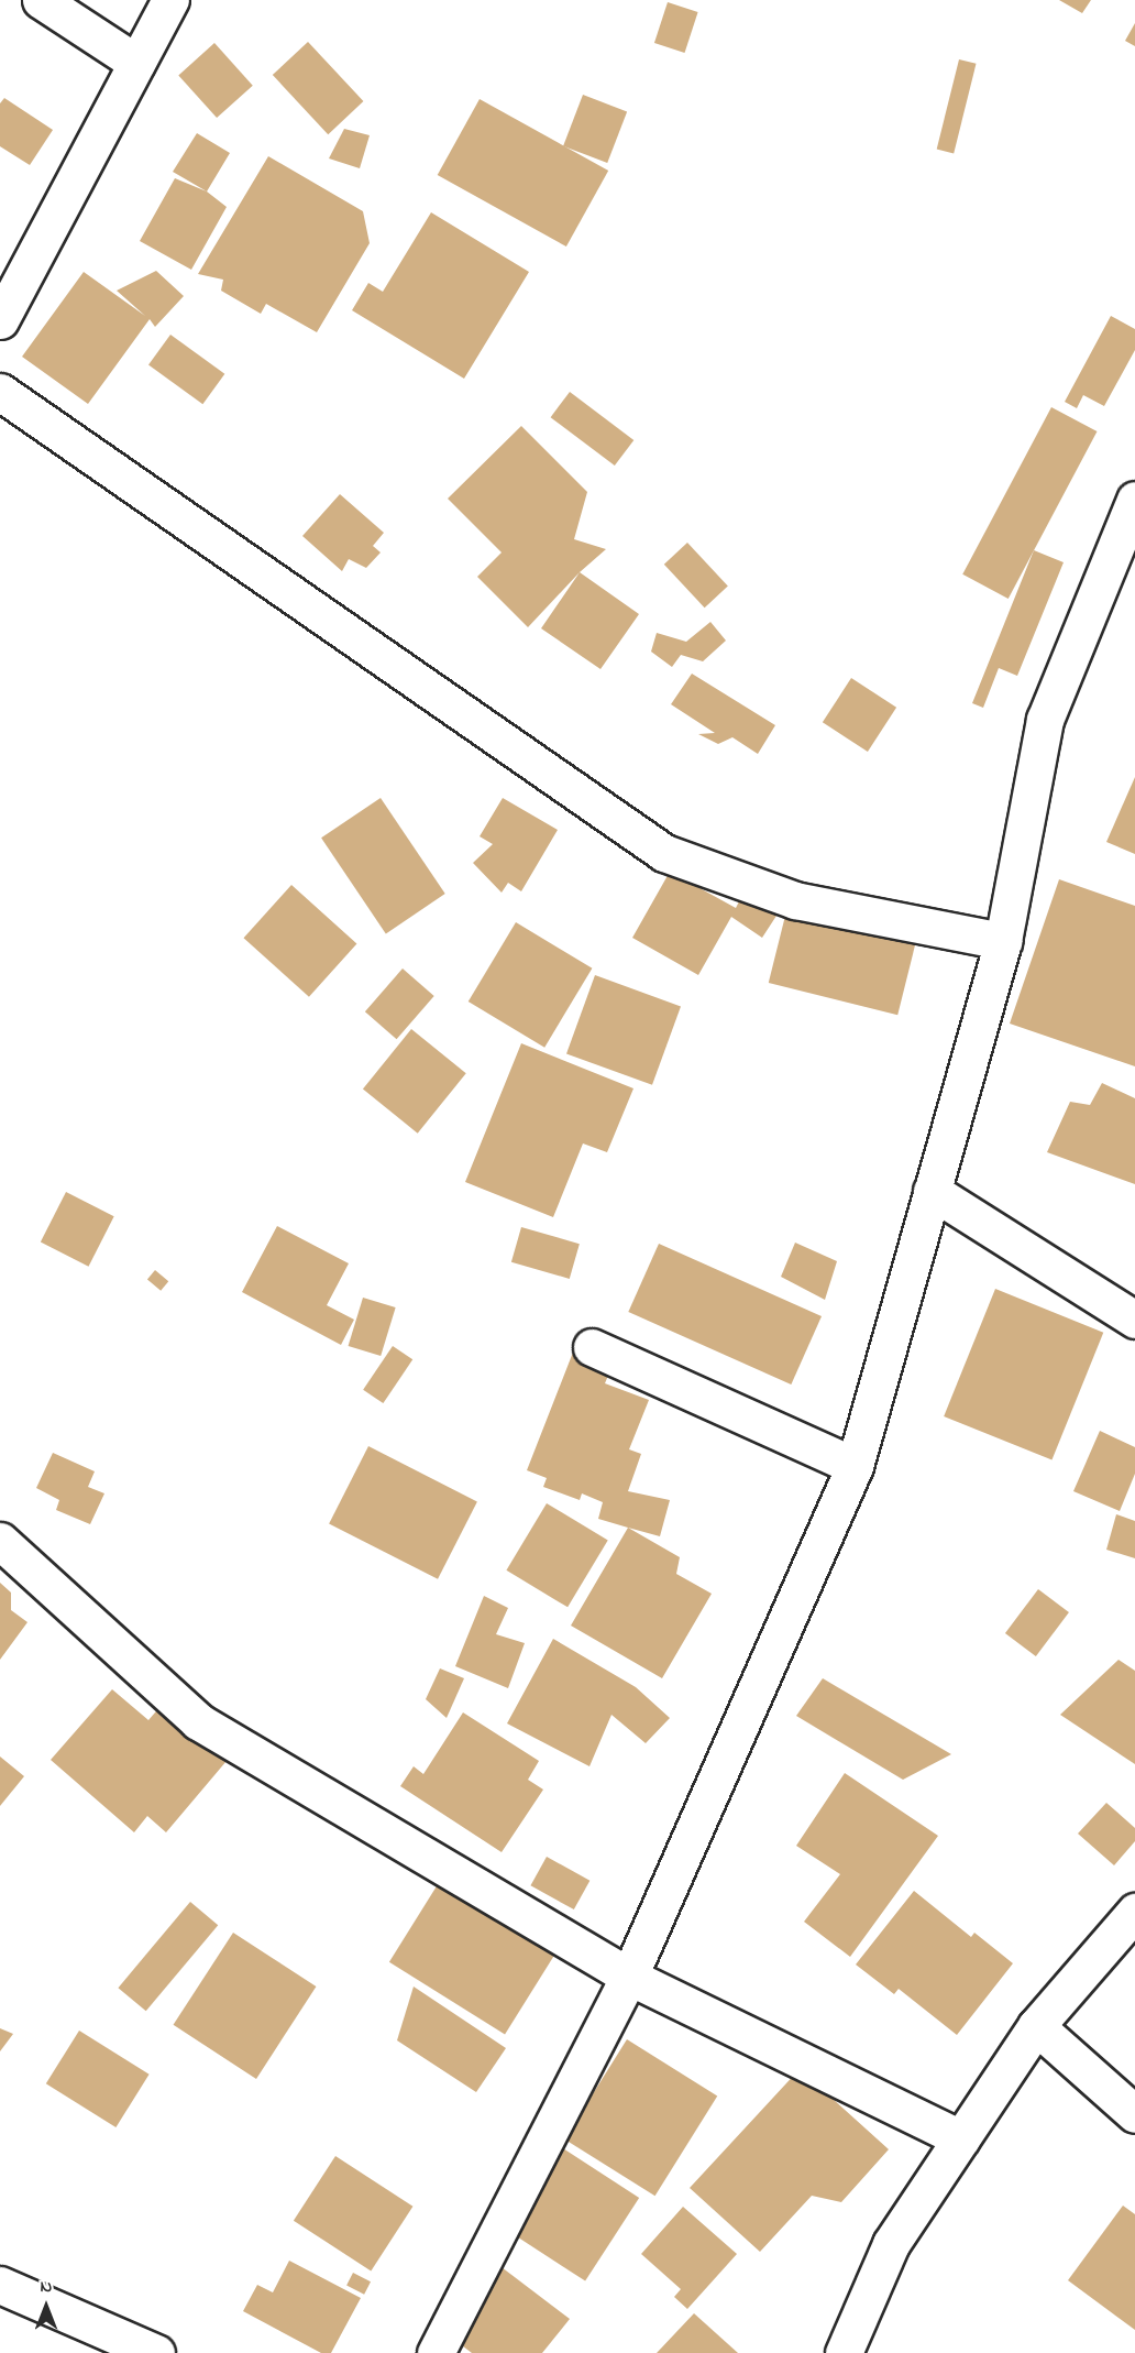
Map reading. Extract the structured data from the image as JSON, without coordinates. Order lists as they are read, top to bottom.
{
  "north": "top"
}
